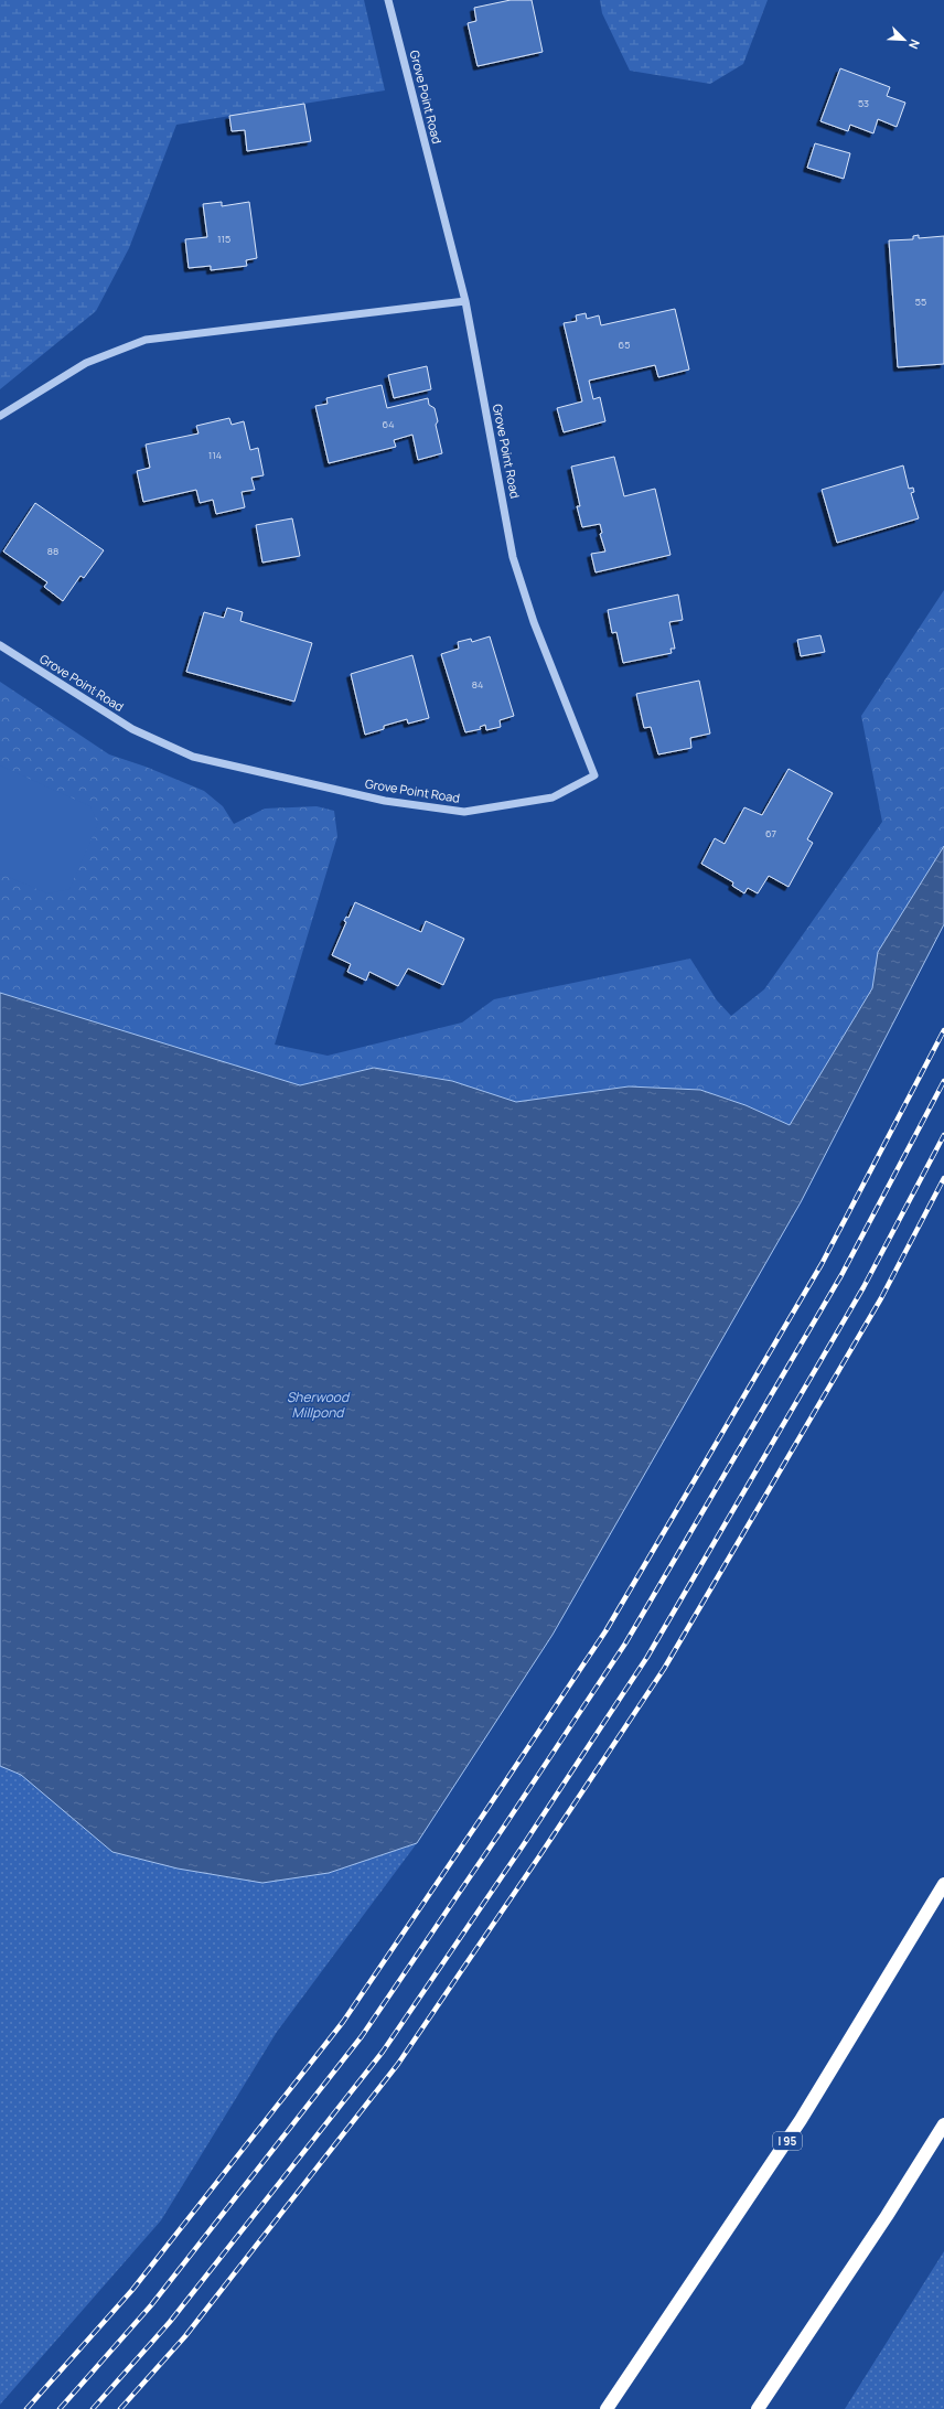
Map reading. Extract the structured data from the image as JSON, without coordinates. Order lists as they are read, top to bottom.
{
  "streets": {
    "highway": ["I 95"],
    "street": ["Grove Point Road"]
  },
  "water": ["Sherwood Millpond"],
  "house_numbers": [
    "53",
    "115",
    "55",
    "65",
    "64",
    "114",
    "88",
    "84",
    "67"
  ],
  "north": "bottom right"
}
